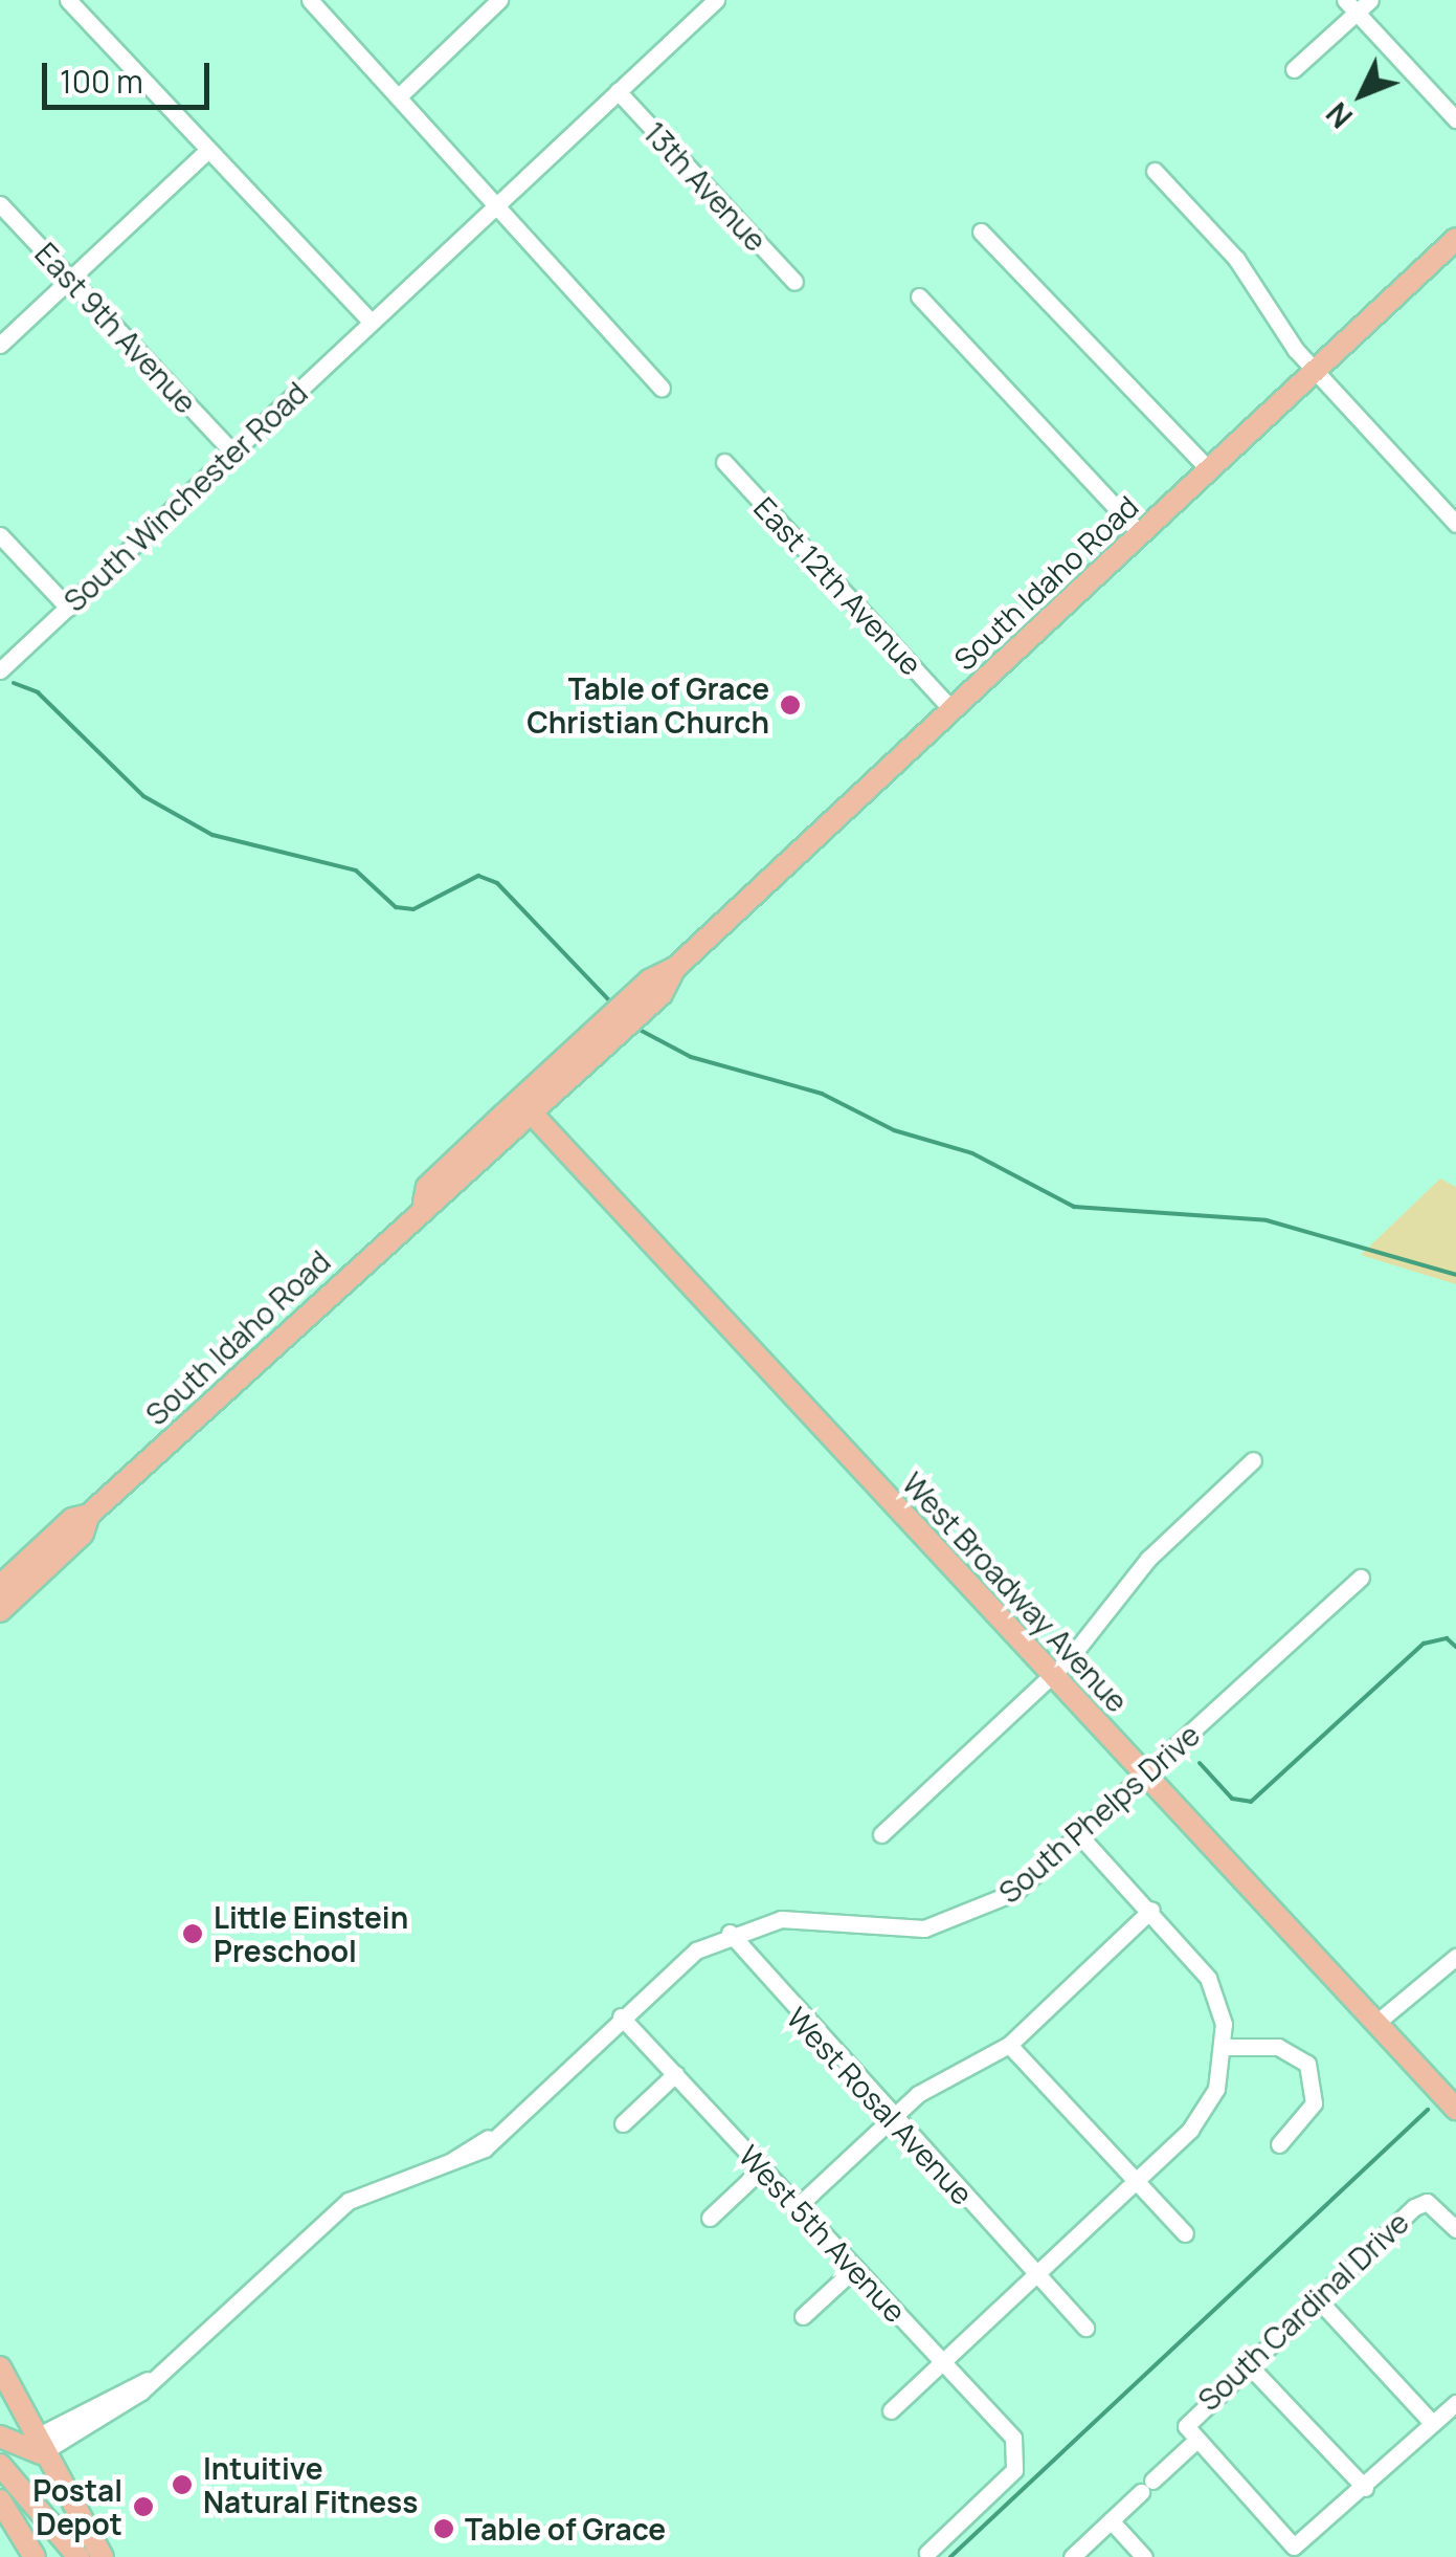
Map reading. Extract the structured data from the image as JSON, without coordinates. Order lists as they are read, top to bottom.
{
  "streets": {
    "main road": ["South Idaho Road", "West Broadway Avenue"],
    "street": [
      "13th Avenue",
      "East 9th Avenue",
      "South Winchester Road",
      "East 12th Avenue",
      "South Phelps Drive",
      "West Rosal Avenue",
      "West 5th Avenue",
      "South Cardinal Drive"
    ]
  },
  "crossings": [
    ["13th Avenue", "South Winchester Road"],
    ["East 9th Avenue", "South Winchester Road"],
    ["South Idaho Road", "East 12th Avenue"],
    ["South Idaho Road", "West Broadway Avenue"],
    ["West Broadway Avenue", "South Phelps Drive"],
    ["South Phelps Drive", "West Rosal Avenue"],
    ["South Phelps Drive", "West 5th Avenue"]
  ],
  "places": [
    "Table of Grace Christian Church",
    "Little Einstein Preschool",
    "Intuitive Natural Fitness",
    "Postal Depot",
    "Table of Grace"
  ],
  "scale_bar": "100 m",
  "north": "bottom left"
}
